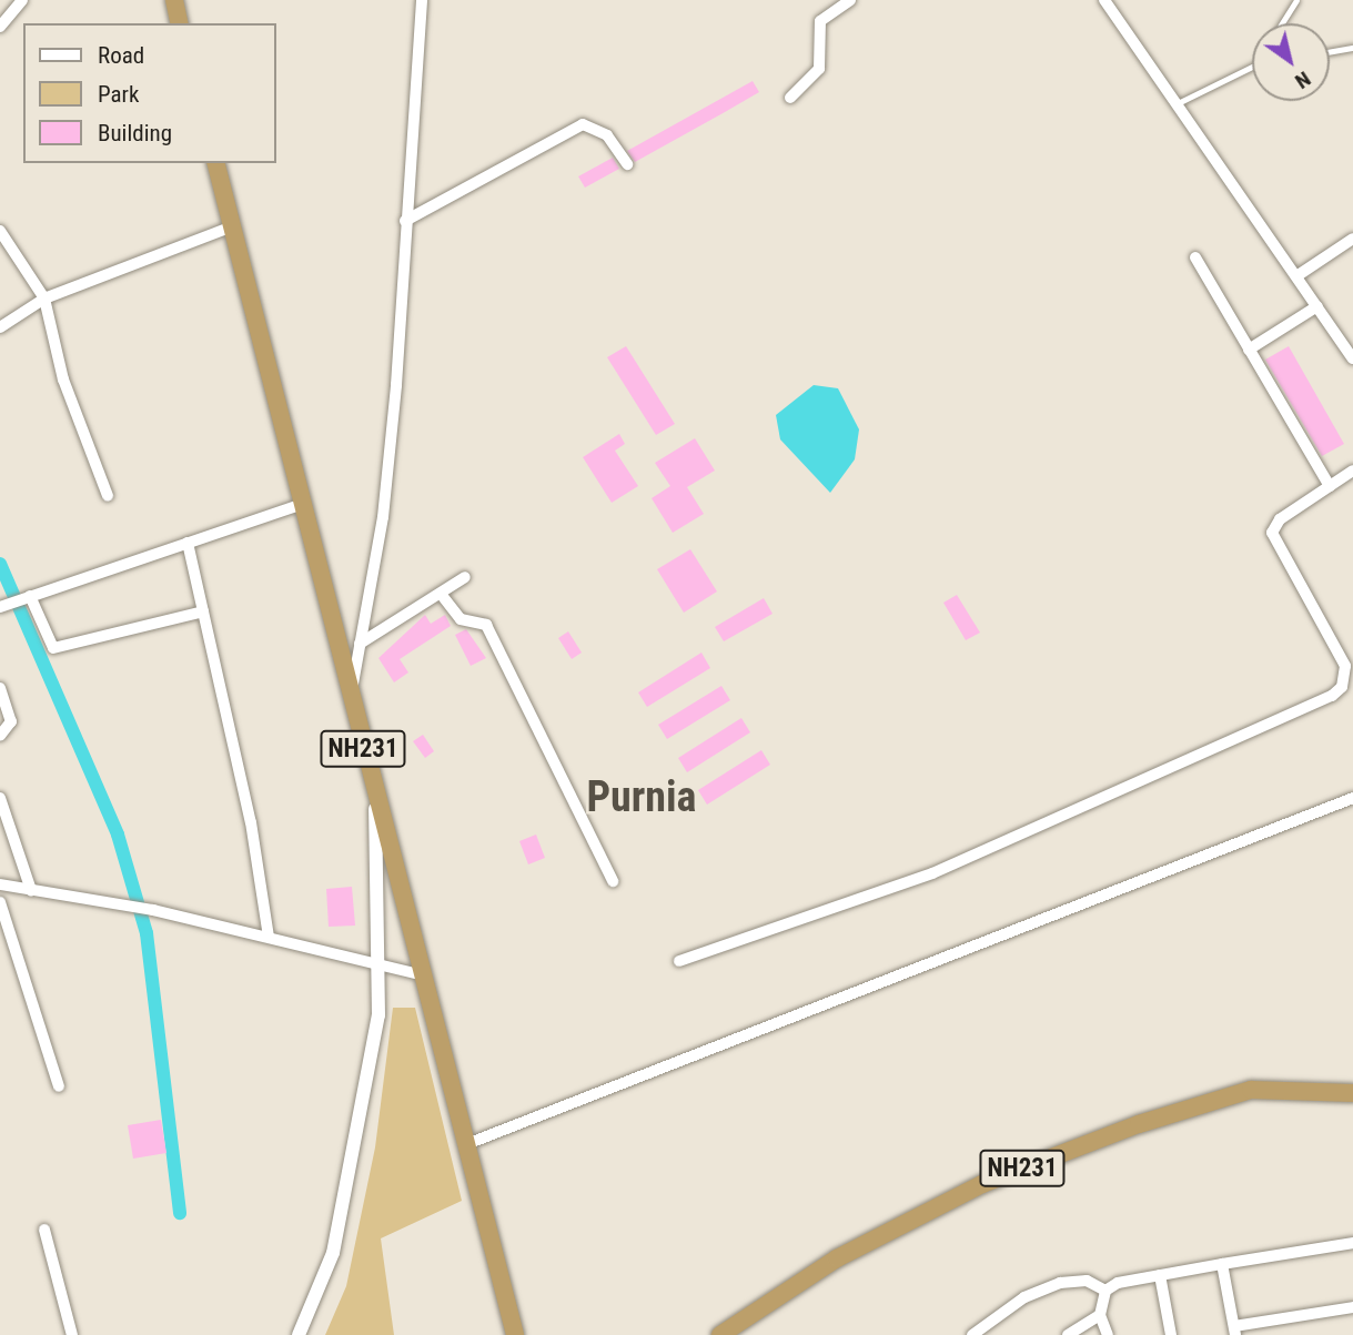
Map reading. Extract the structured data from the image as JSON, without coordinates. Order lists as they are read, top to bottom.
{
  "streets": {
    "highway": ["NH231"]
  },
  "districts": ["Purnia"],
  "legend": ["Road", "Park", "Building"],
  "north": "bottom right"
}
